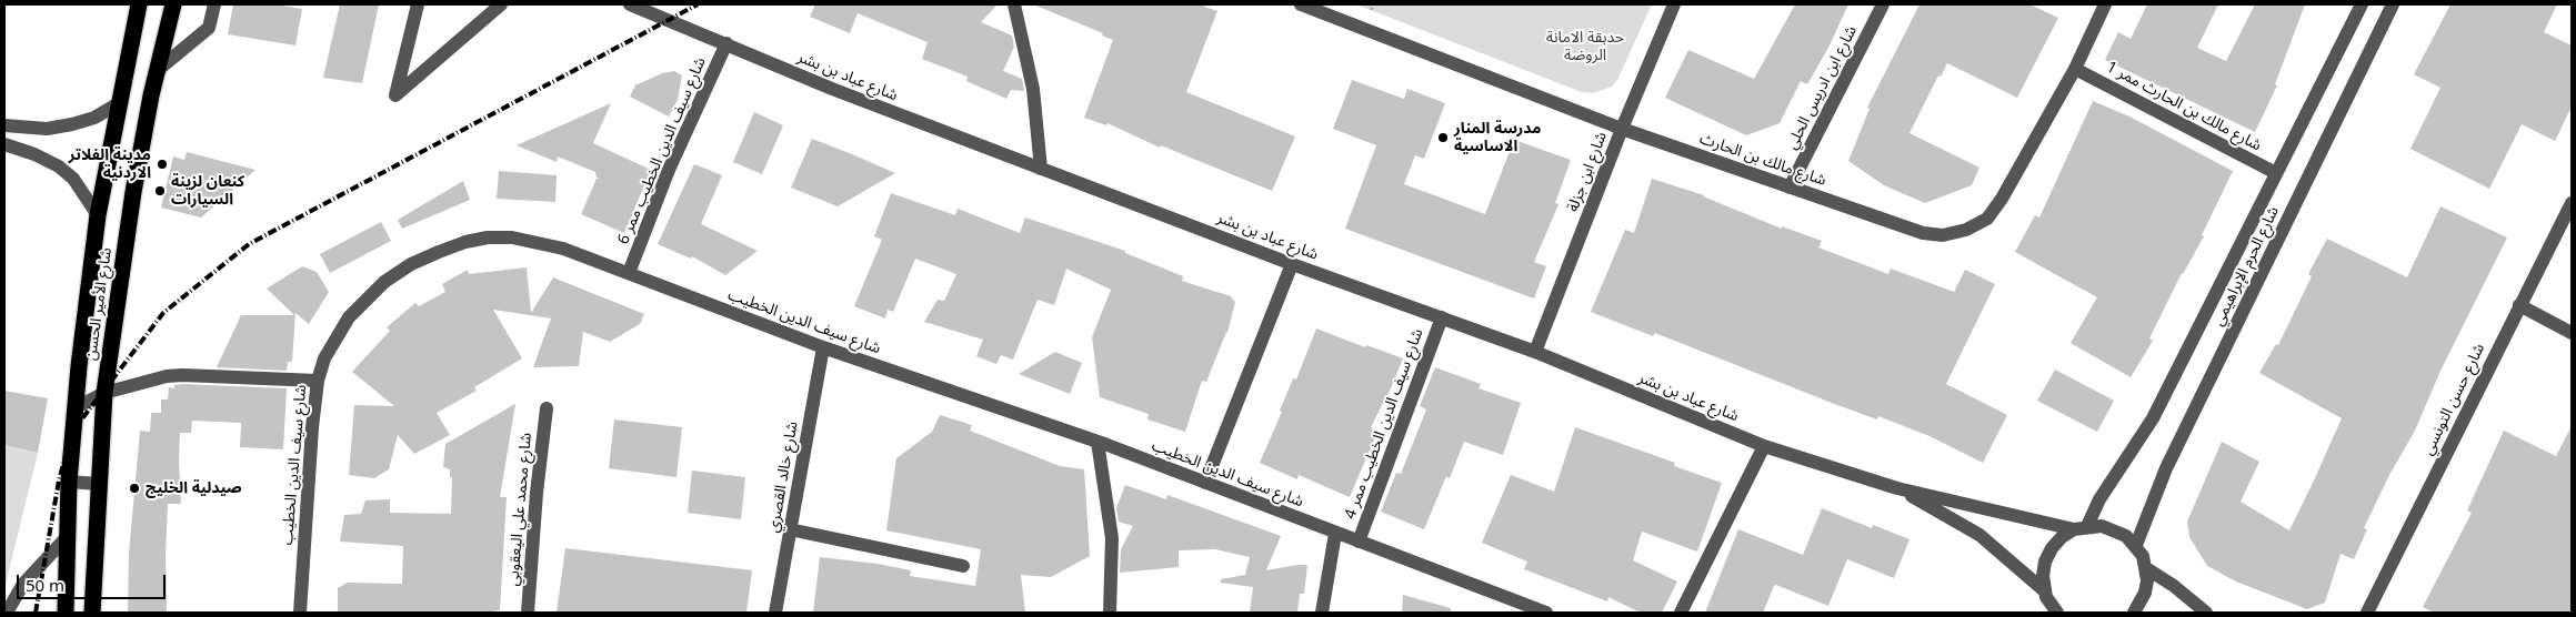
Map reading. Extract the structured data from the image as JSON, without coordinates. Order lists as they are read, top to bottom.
{
  "streets": {
    "highway": ["شارع الأمير الحسن"],
    "street": [
      "شارع عباد بن بشر",
      "شارع ابن ادريس الحلي",
      "شارع مالك بن الحارث ممر 1",
      "شارع سيف الدين الخطيب ممر 6",
      "شارع مالك بن الحارث",
      "شارع ابن جزلة",
      "شارع الحرم الإبراهيمي",
      "شارع سيف الدين الخطيب",
      "شارع حسن التونسي",
      "شارع سيف الدين الخطيب ممر 4",
      "شارع خالد القصري",
      "شارع محمد علي اليعقوبي"
    ]
  },
  "crossings": [
    ["شارع عباد بن بشر", "شارع سيف الدين الخطيب ممر 6"],
    ["شارع عباد بن بشر", "شارع ابن جزلة"],
    ["شارع عباد بن بشر", "شارع الحرم الإبراهيمي"],
    ["شارع عباد بن بشر", "شارع سيف الدين الخطيب ممر 4"],
    ["شارع ابن ادريس الحلي", "شارع مالك بن الحارث"],
    ["شارع مالك بن الحارث ممر 1", "شارع مالك بن الحارث"],
    ["شارع مالك بن الحارث ممر 1", "شارع الحرم الإبراهيمي"],
    ["شارع سيف الدين الخطيب ممر 6", "شارع سيف الدين الخطيب"],
    ["شارع مالك بن الحارث", "شارع ابن جزلة"],
    ["شارع سيف الدين الخطيب", "شارع سيف الدين الخطيب ممر 4"],
    ["شارع سيف الدين الخطيب", "شارع خالد القصري"]
  ],
  "parks": ["حدبقة الامانة الروضة"],
  "places": [
    "مدرسة المنار الاساسية",
    "مدينة الفلاتر الاردنية",
    "كنعان لزينة السيارات",
    "صيدلية الخليج"
  ],
  "scale_bar": "50 m"
}
